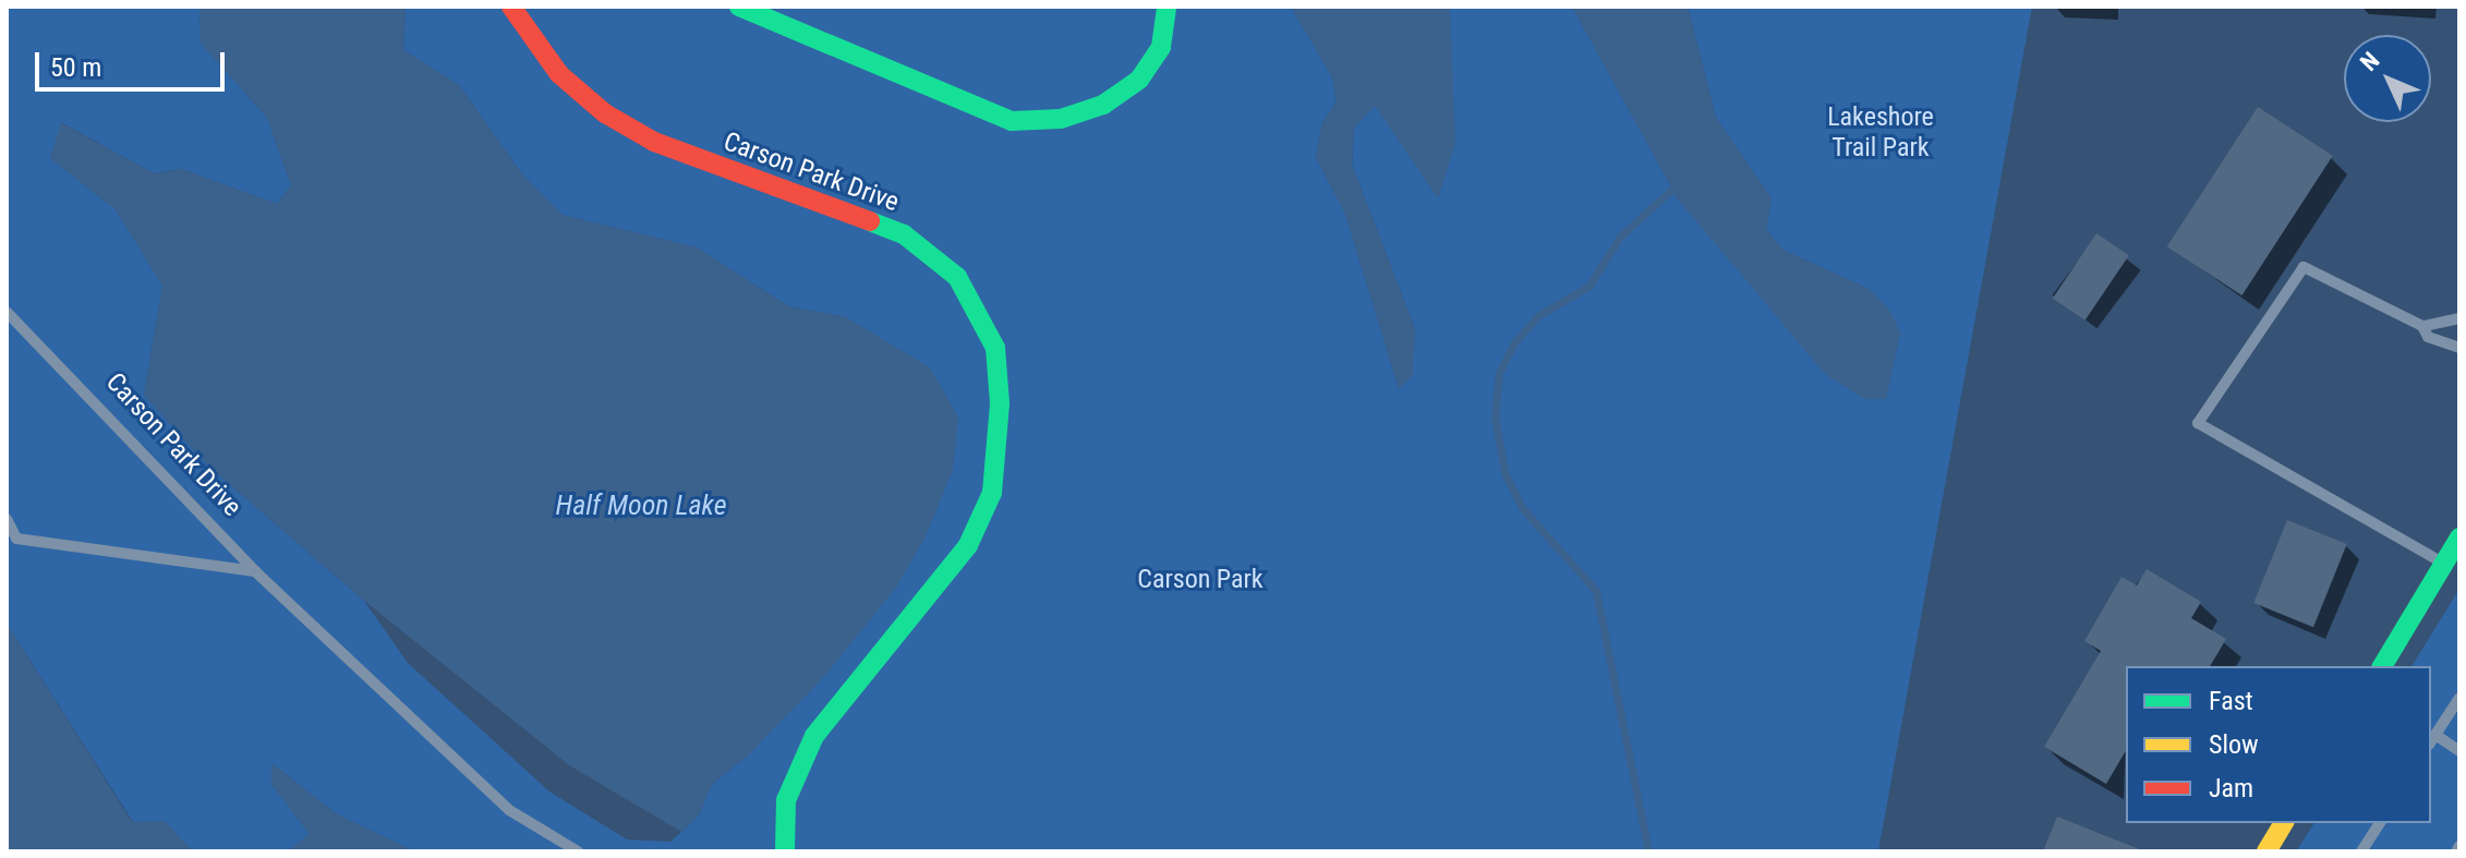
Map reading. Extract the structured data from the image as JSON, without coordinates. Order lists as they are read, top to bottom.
{
  "streets": {
    "street": ["Carson Park Drive"]
  },
  "water": ["Half Moon Lake"],
  "parks": ["Lakeshore Trail Park", "Carson Park"],
  "legend": ["Fast", "Slow", "Jam"],
  "scale_bar": "50 m",
  "north": "top left"
}
